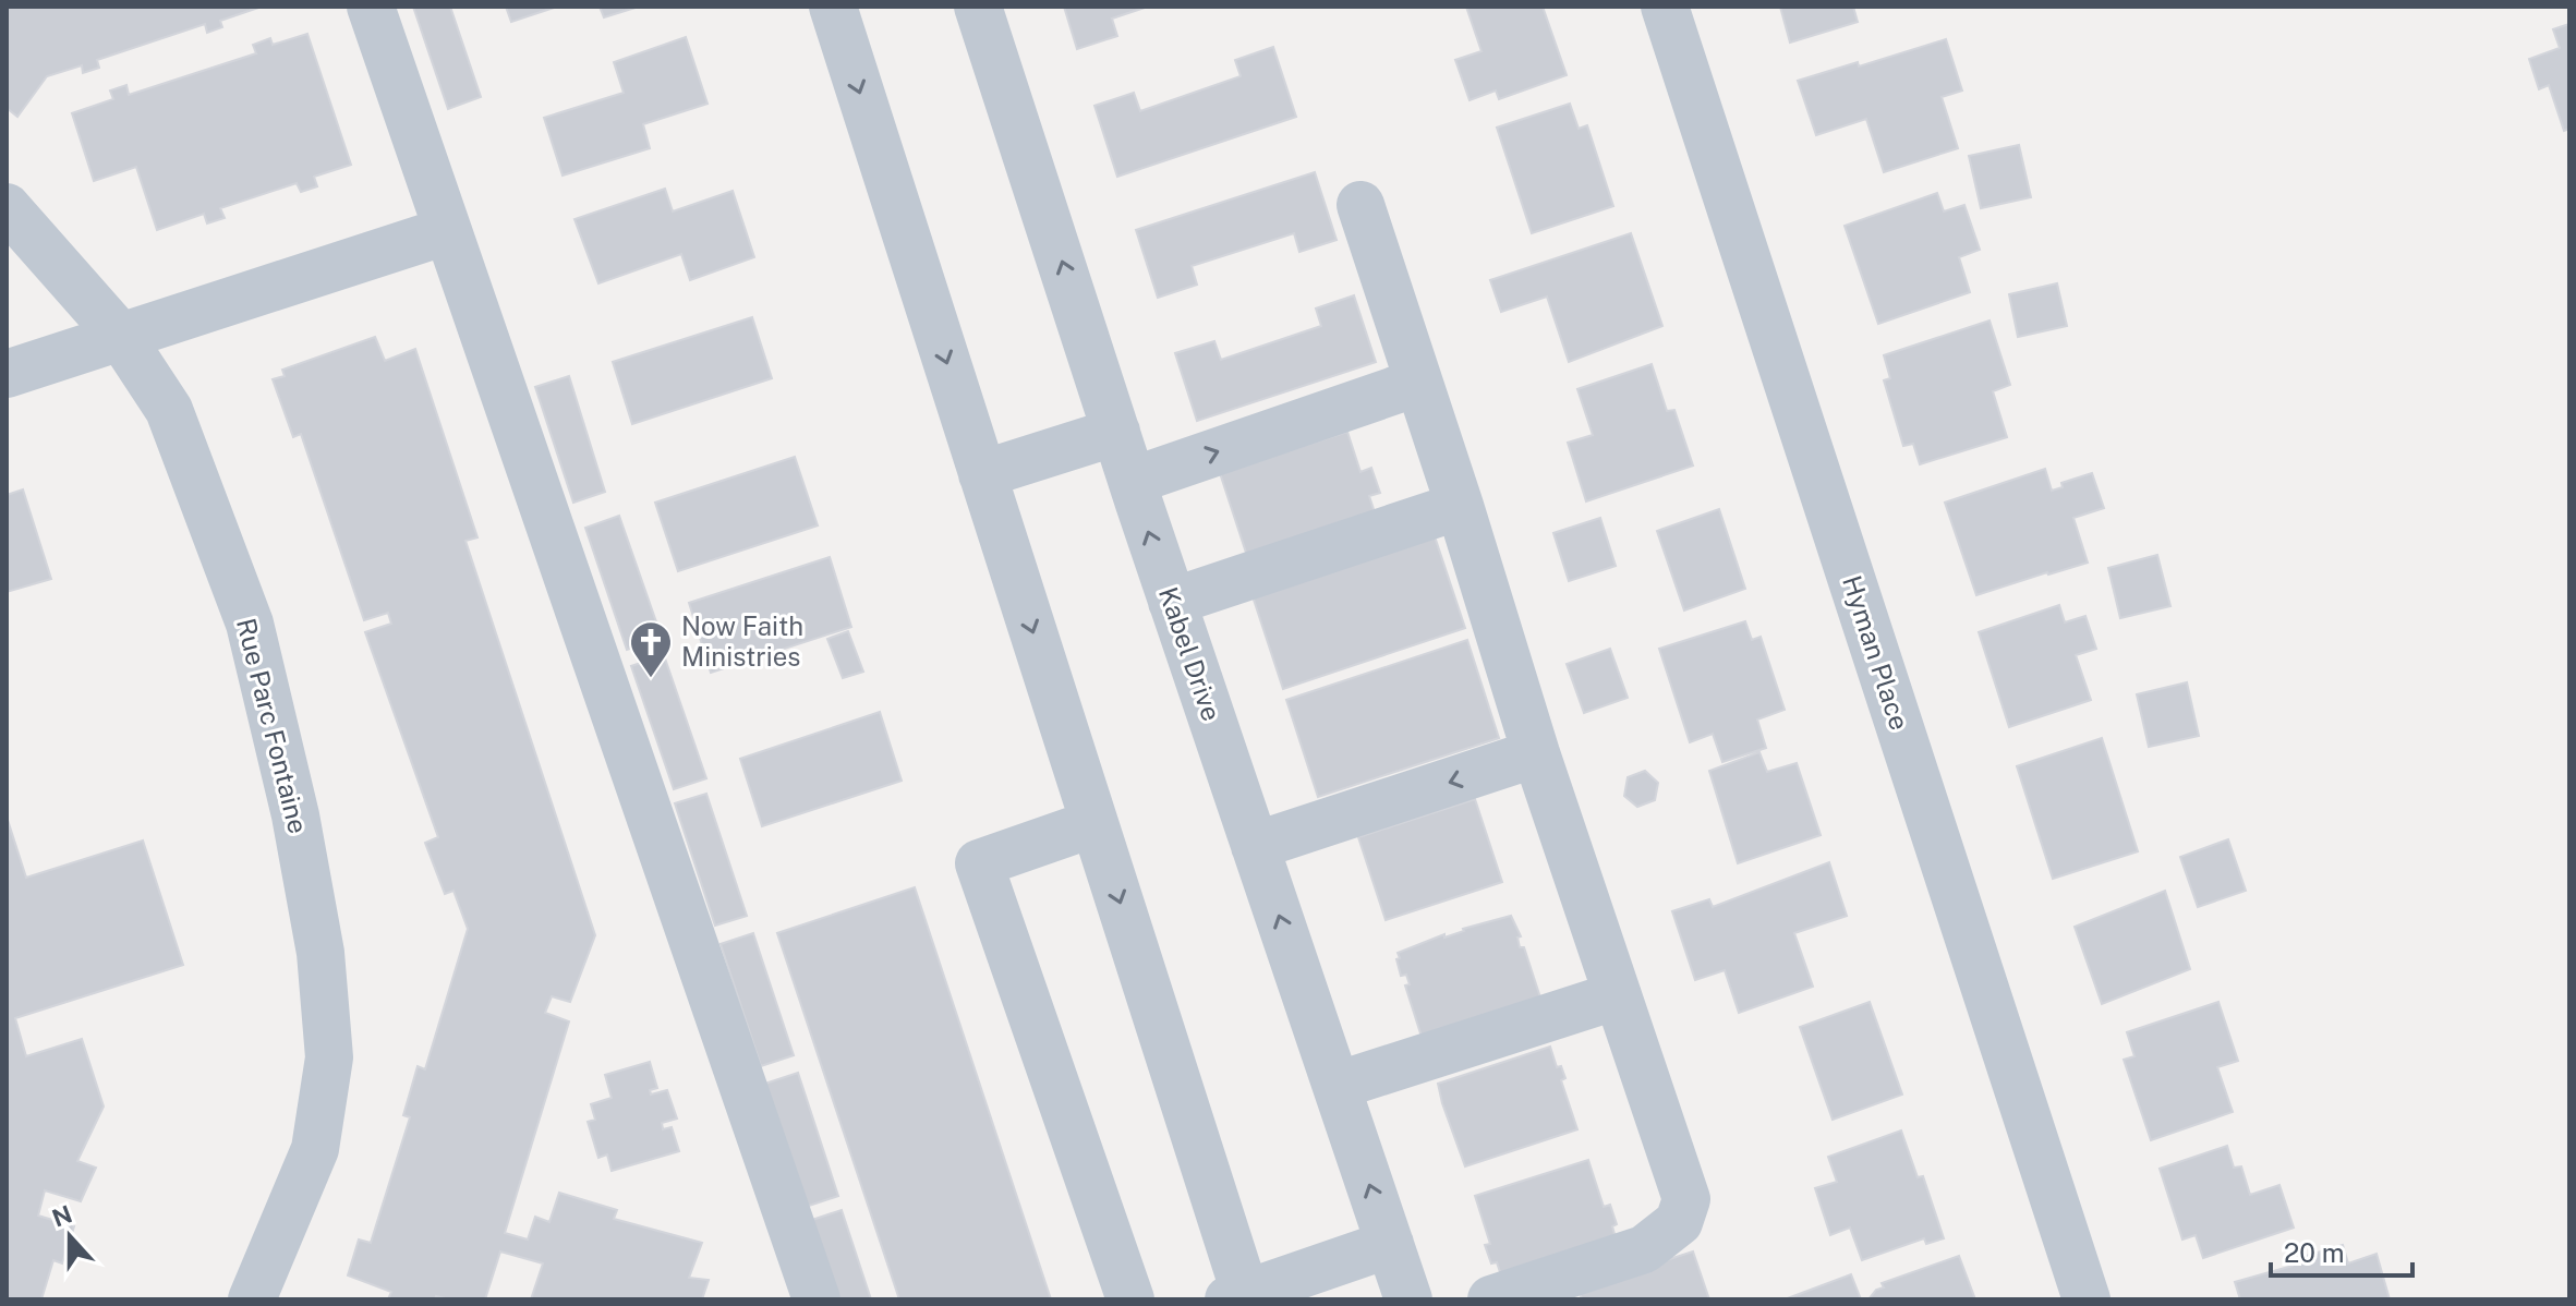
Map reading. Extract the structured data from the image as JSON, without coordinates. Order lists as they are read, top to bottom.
{
  "streets": {
    "street": ["Hyman Place", "Kabel Drive", "Rue Parc Fontaine"]
  },
  "places": {
    "church": ["Now Faith Ministries"]
  },
  "scale_bar": "20 m",
  "north": "top"
}
